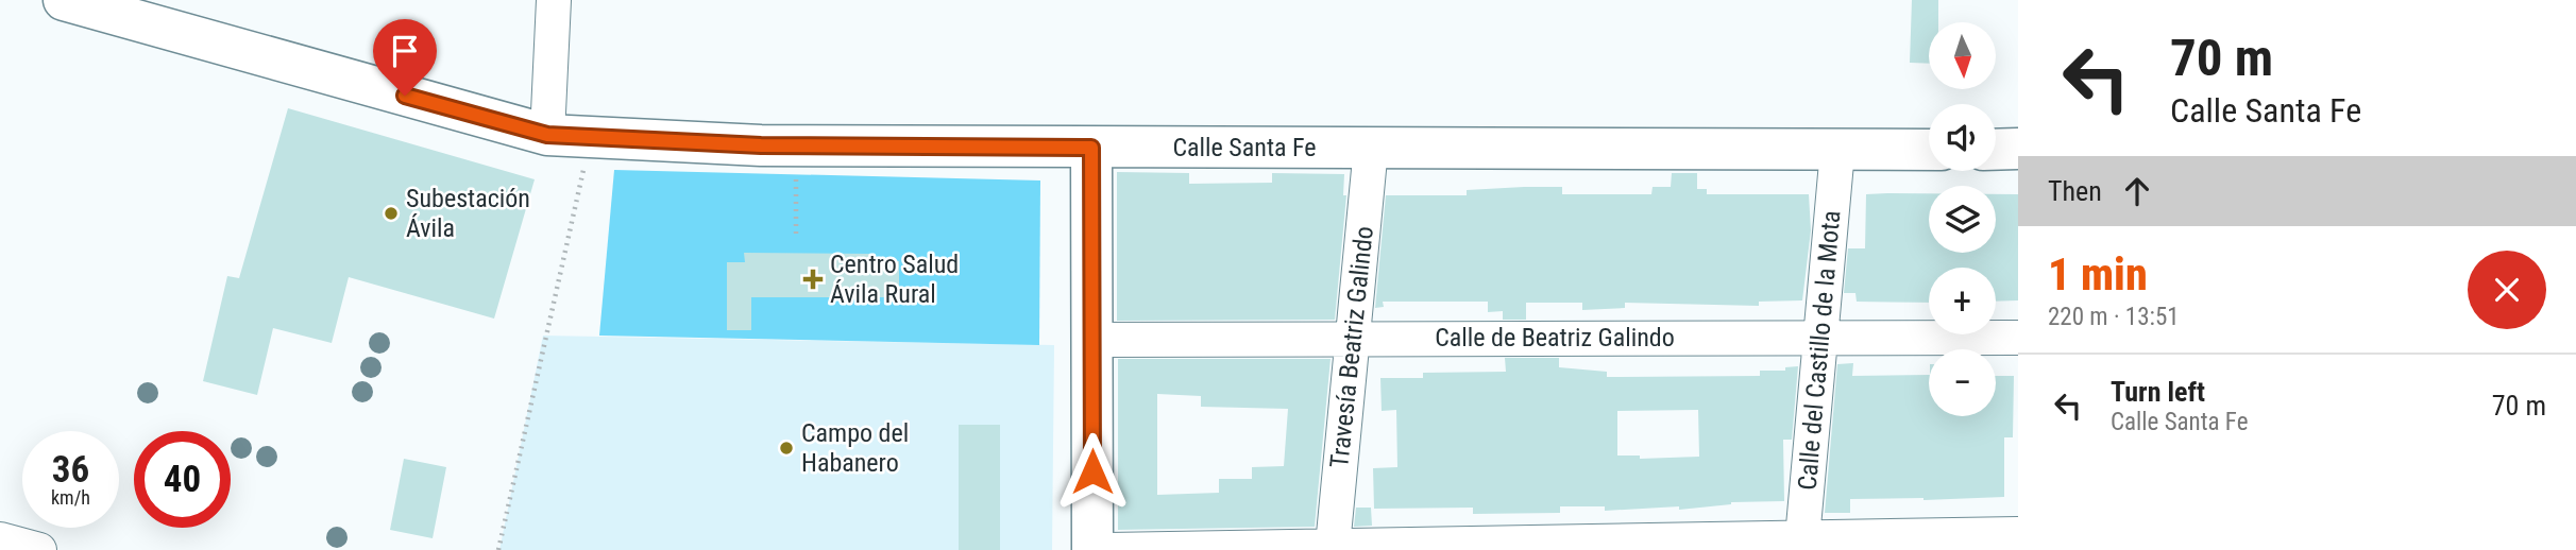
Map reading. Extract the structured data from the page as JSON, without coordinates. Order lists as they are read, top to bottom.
{
  "streets": {
    "street": [
      "Calle Santa Fe",
      "Calle de Beatriz Galindo",
      "Travesía Beatriz Galindo",
      "Calle del Castillo de la Mota"
    ]
  },
  "crossings": [
    ["Calle Santa Fe", "Travesía Beatriz Galindo"],
    ["Calle Santa Fe", "Calle del Castillo de la Mota"],
    ["Calle de Beatriz Galindo", "Travesía Beatriz Galindo"],
    ["Calle de Beatriz Galindo", "Calle del Castillo de la Mota"]
  ],
  "places": {
    "other": ["Subestación Ávila", "Campo del Habanero"],
    "health": ["Centro Salud Ávila Rural"]
  },
  "north": "bottom",
  "page": {
    "turn": ["70 m", "Calle Santa Fe"],
    "map_buttons": ["+", "−"],
    "then": "Then",
    "heading": ["1 min", "220 m · 13:51"],
    "list": [
      {
        "name": "Turn left",
        "note": "Calle Santa Fe",
        "value": "70 m"
      }
    ],
    "speed": "36 km/h",
    "limit": "40"
  }
}
